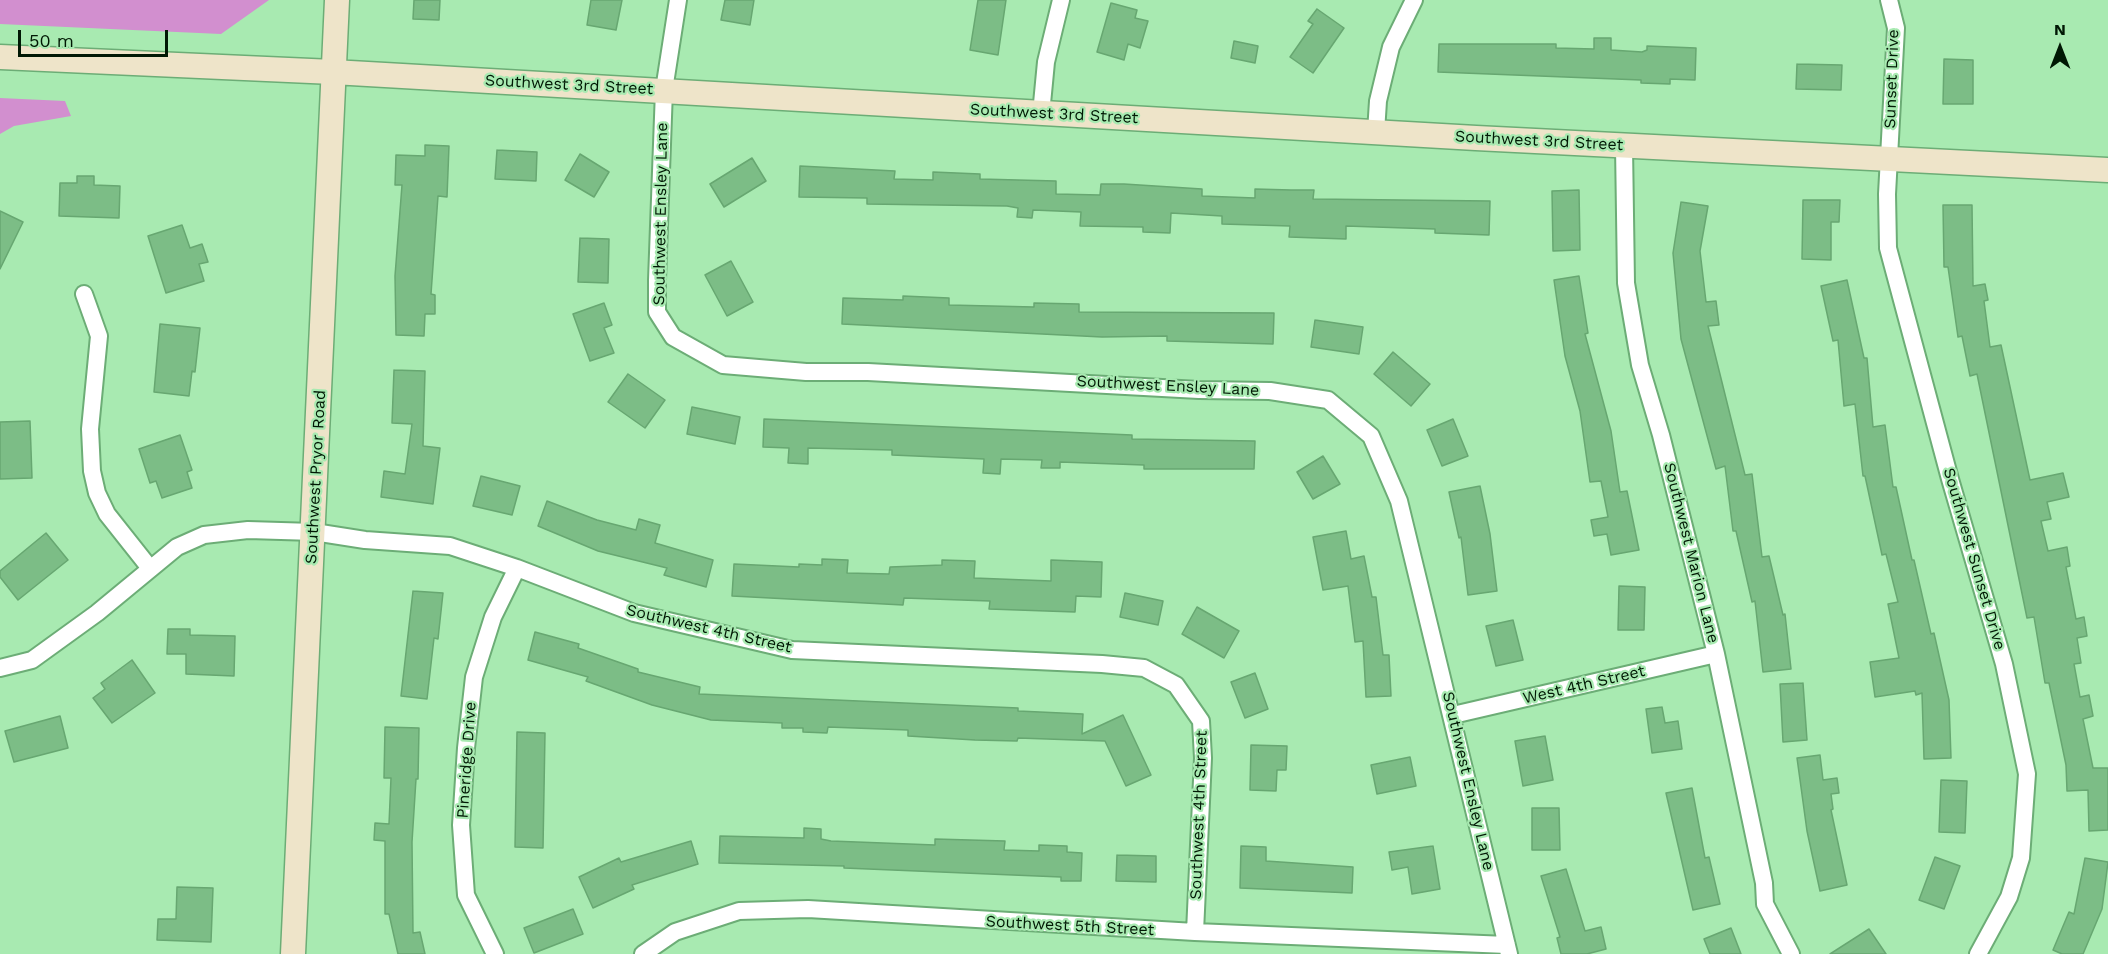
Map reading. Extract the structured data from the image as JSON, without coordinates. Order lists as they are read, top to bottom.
{
  "streets": {
    "main road": ["Southwest 3rd Street", "Southwest Pryor Road"],
    "street": [
      "Sunset Drive",
      "Southwest Ensley Lane",
      "Southwest Marion Lane",
      "Southwest Sunset Drive",
      "Southwest 4th Street",
      "West 4th Street",
      "Pineridge Drive",
      "Southwest 5th Street"
    ]
  },
  "crossings": [
    ["Sunset Drive", "Southwest 3rd Street"],
    ["Sunset Drive", "Southwest Sunset Drive"],
    ["Southwest 3rd Street", "Southwest Ensley Lane"],
    ["Southwest 3rd Street", "Southwest Pryor Road"],
    ["Southwest 3rd Street", "Southwest Marion Lane"],
    ["Southwest 3rd Street", "Southwest Sunset Drive"],
    ["Southwest Ensley Lane", "West 4th Street"],
    ["Southwest Ensley Lane", "Southwest 5th Street"],
    ["Southwest Pryor Road", "Southwest 4th Street"],
    ["Southwest Marion Lane", "West 4th Street"],
    ["Southwest 4th Street", "Pineridge Drive"],
    ["Southwest 4th Street", "Southwest 5th Street"]
  ],
  "scale_bar": "50 m",
  "north": "top"
}
